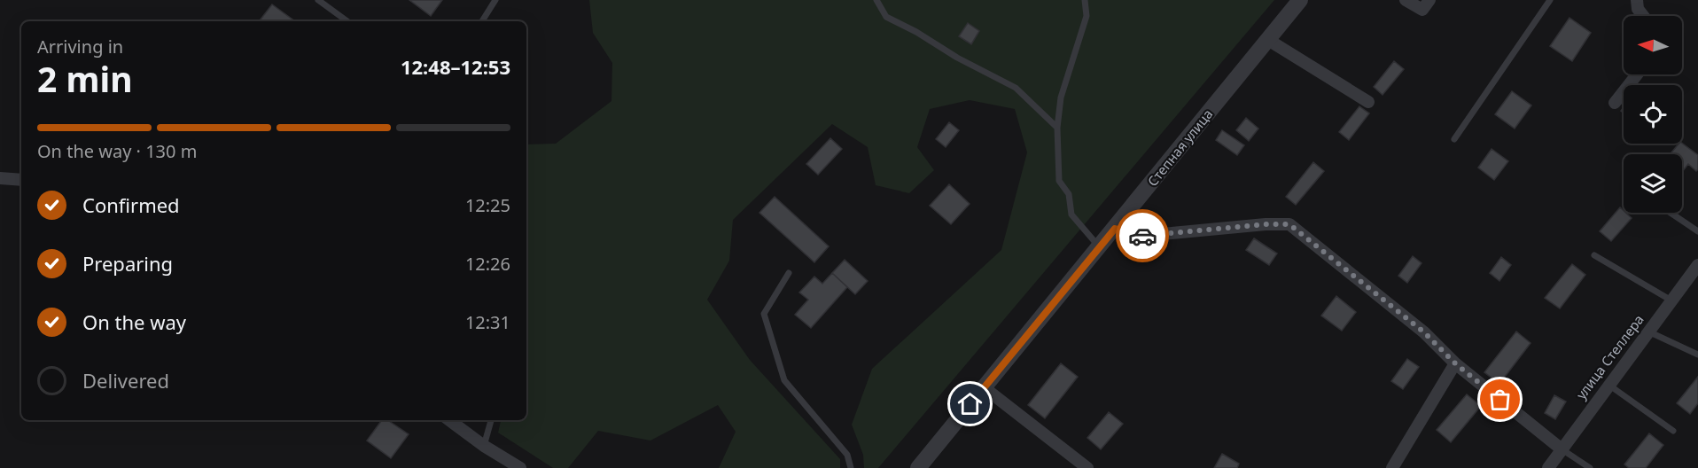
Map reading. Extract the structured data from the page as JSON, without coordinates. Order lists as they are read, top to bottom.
{
  "streets": {
    "street": ["Степная улица", "улица Стеллера"]
  },
  "north": "left",
  "page": {
    "heading": ["2 min", "Arriving in", "12:48–12:53"],
    "bar": "On the way · 130 m",
    "list": [
      ["Confirmed", "12:25"],
      ["Preparing", "12:26"],
      ["On the way", "12:31"],
      "Delivered"
    ]
  }
}
